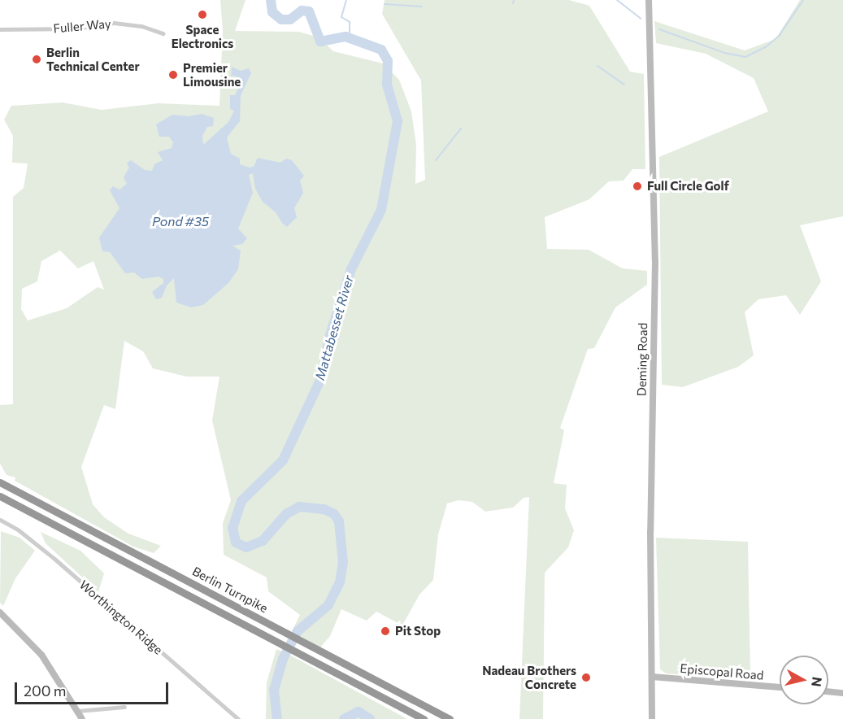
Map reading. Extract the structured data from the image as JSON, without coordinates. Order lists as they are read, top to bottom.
{
  "streets": {
    "highway": ["Berlin Turnpike"],
    "street": [
      "Fuller Way",
      "Deming Road",
      "Worthington Ridge",
      "Episcopal Road"
    ]
  },
  "crossings": [
    ["Deming Road", "Episcopal Road"]
  ],
  "water": ["Pond #35", "Mattabesset River"],
  "places": [
    "Space Electronics",
    "Berlin Technical Center",
    "Premier Limousine",
    "Full Circle Golf",
    "Pit Stop",
    "Nadeau Brothers Concrete"
  ],
  "scale_bar": "200 m",
  "north": "right"
}
